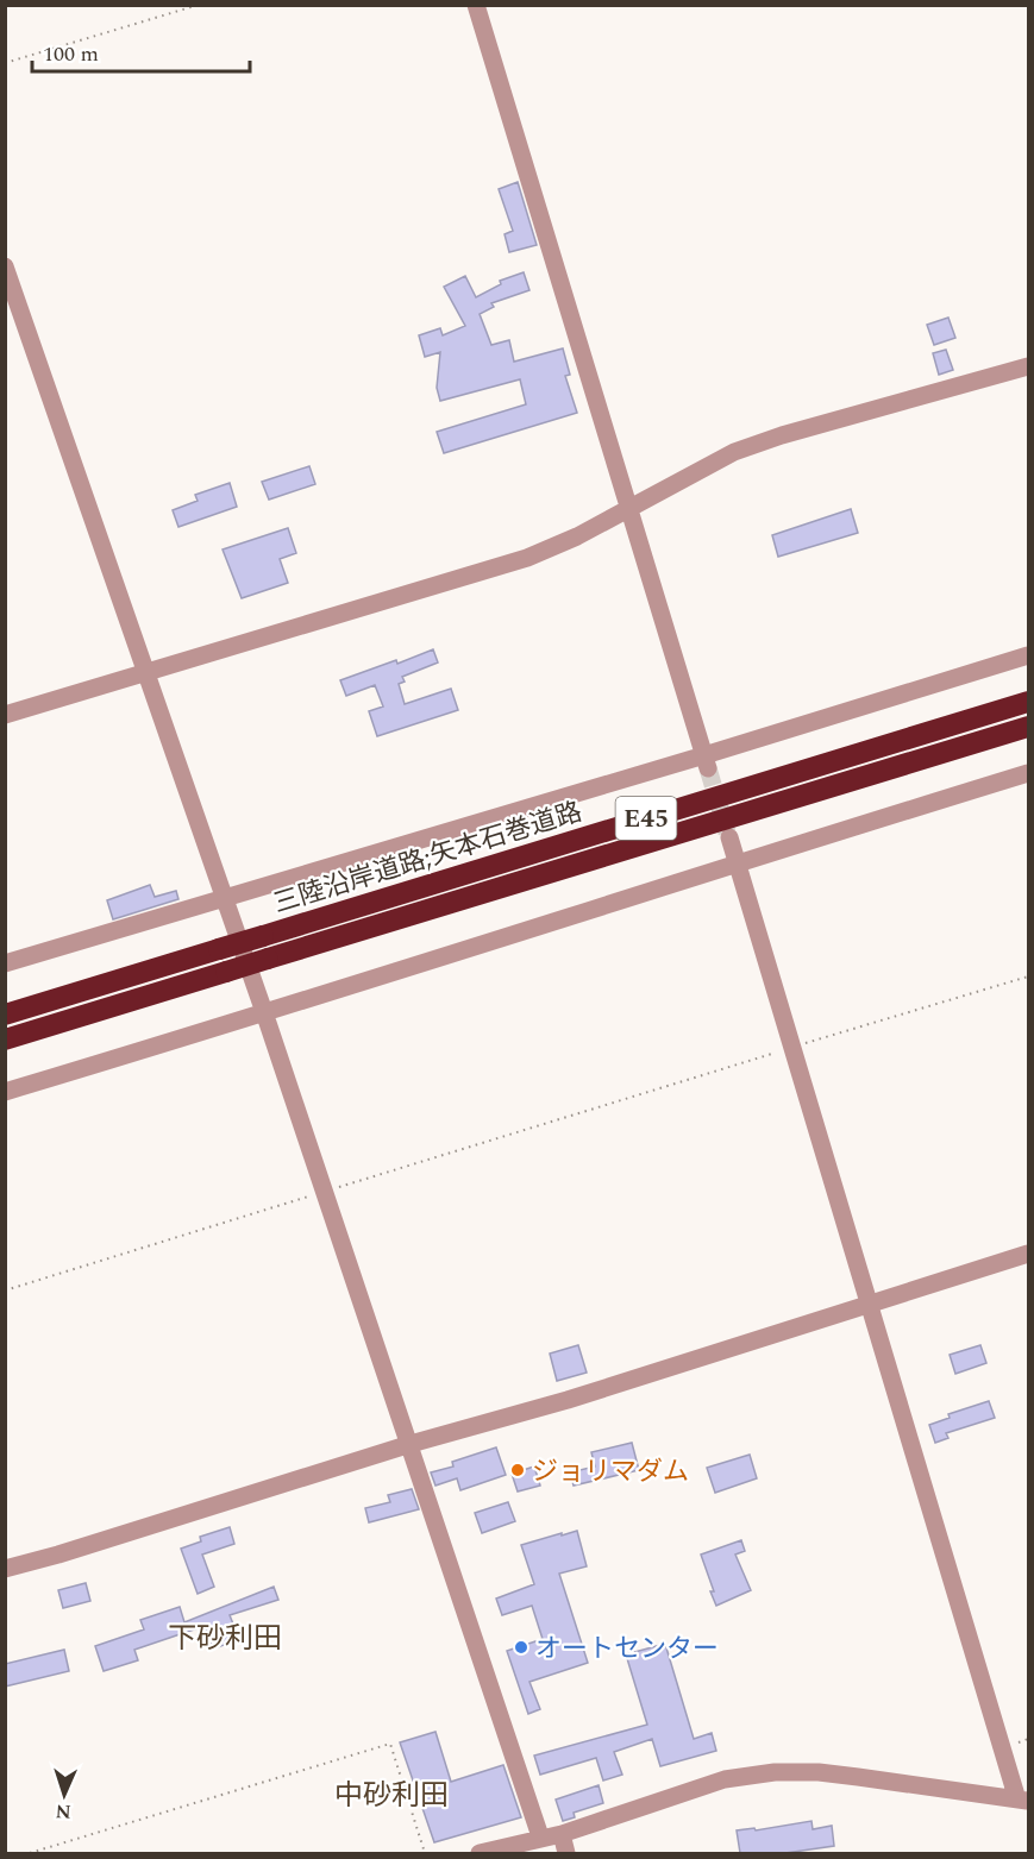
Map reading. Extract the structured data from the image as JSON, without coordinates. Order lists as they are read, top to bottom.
{
  "streets": {
    "highway": ["E45", "三陸沿岸道路;矢本石巻道路"]
  },
  "districts": ["下砂利田", "中砂利田"],
  "places": ["ジョリマダム", "オートセンター"],
  "scale_bar": "100 m",
  "north": "bottom"
}
